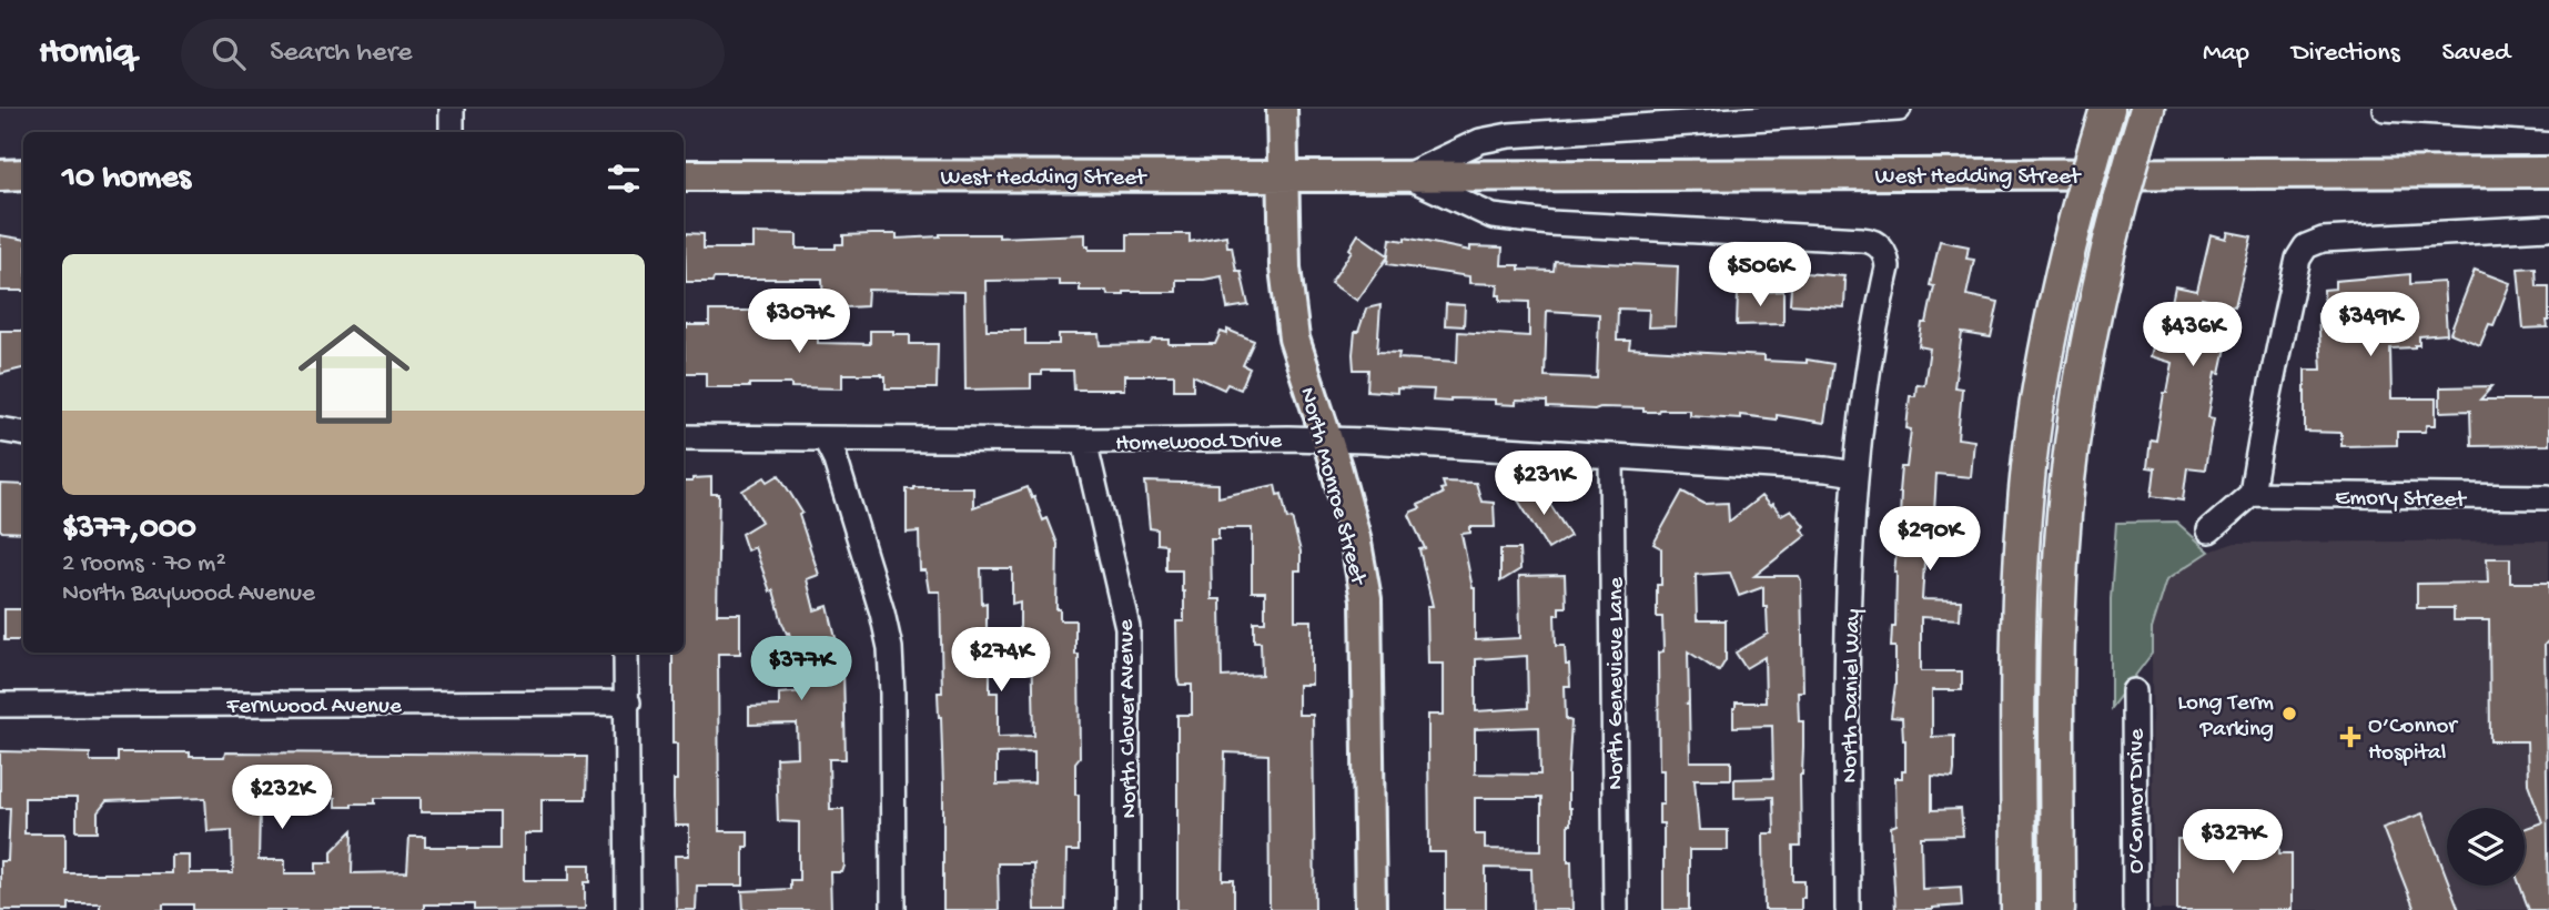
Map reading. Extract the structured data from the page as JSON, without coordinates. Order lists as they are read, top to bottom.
{
  "streets": {
    "main road": ["West Hedding Street", "North Monroe Street"],
    "street": [
      "Homewood Drive",
      "Emory Street",
      "North Genevieve Lane",
      "North Daniel Way",
      "Fernwood Avenue",
      "North Clover Avenue",
      "O’Connor Drive"
    ]
  },
  "crossings": [
    ["West Hedding Street", "North Monroe Street"],
    ["West Hedding Street", "North Daniel Way"],
    ["Homewood Drive", "North Monroe Street"],
    ["Homewood Drive", "North Genevieve Lane"],
    ["Homewood Drive", "North Daniel Way"],
    ["Homewood Drive", "North Clover Avenue"]
  ],
  "places": {
    "other": ["Long Term Parking"],
    "health": ["O’Connor Hospital"]
  },
  "page": {
    "header": "Homiq",
    "search": "Search here",
    "nav": ["Map", "Directions", "Saved"],
    "heading": "10 homes",
    "list": [
      {
        "name": "$377,000",
        "note": "2 rooms · 70 m² · North Baywood Avenue"
      }
    ],
    "price": [
      "$506K",
      "$307K",
      "$349K",
      "$436K",
      "$231K",
      "$290K",
      "$274K",
      "$377K",
      "$232K",
      "$327K"
    ]
  }
}
